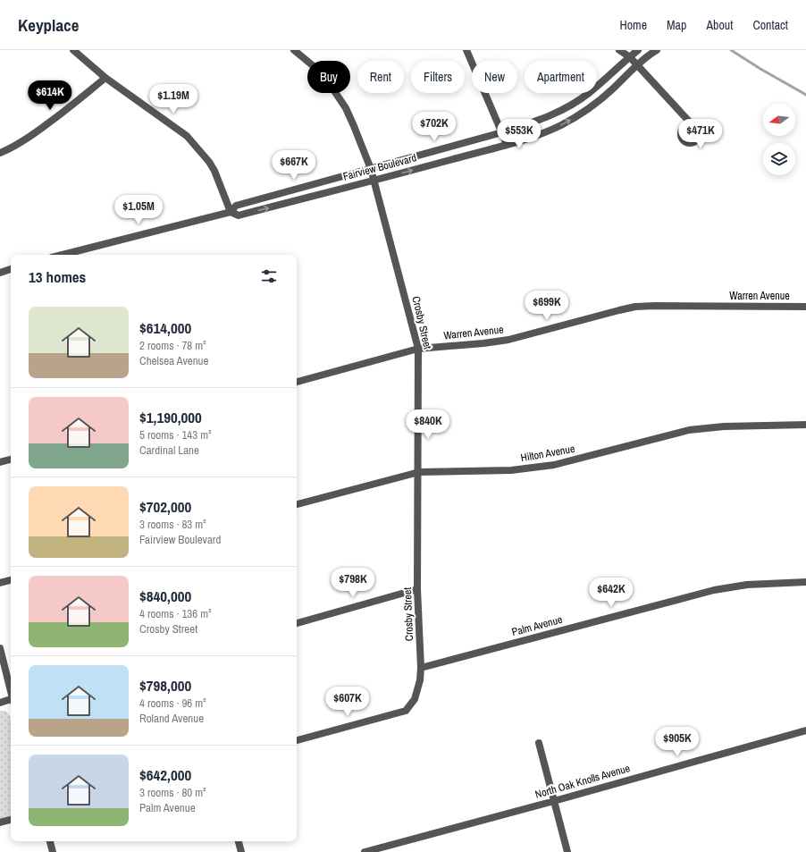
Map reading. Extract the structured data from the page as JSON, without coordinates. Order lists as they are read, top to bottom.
{
  "streets": {
    "street": [
      "Fairview Boulevard",
      "Warren Avenue",
      "Crosby Street",
      "Hilton Avenue",
      "Palm Avenue",
      "North Oak Knolls Avenue"
    ]
  },
  "crossings": [
    ["Fairview Boulevard", "Crosby Street"],
    ["Warren Avenue", "Crosby Street"],
    ["Crosby Street", "Hilton Avenue"],
    ["Crosby Street", "Palm Avenue"]
  ],
  "north": "left",
  "page": {
    "header": "Keyplace",
    "nav": [
      "Home",
      "Map",
      "About",
      "Contact"
    ],
    "chip": [
      "Buy",
      "Rent",
      "Filters",
      "New",
      "Apartment"
    ],
    "price": [
      "$614K",
      "$1.19M",
      "$702K",
      "$553K",
      "$471K",
      "$667K",
      "$1.05M",
      "$699K",
      "$840K",
      "$798K",
      "$642K",
      "$607K",
      "$905K"
    ],
    "heading": "13 homes",
    "list": [
      {
        "name": "$614,000",
        "note": "2 rooms · 78 m² · Chelsea Avenue"
      },
      {
        "name": "$1,190,000",
        "note": "5 rooms · 143 m² · Cardinal Lane"
      },
      {
        "name": "$702,000",
        "note": "3 rooms · 83 m² · Fairview Boulevard"
      },
      {
        "name": "$840,000",
        "note": "4 rooms · 136 m² · Crosby Street"
      },
      {
        "name": "$798,000",
        "note": "4 rooms · 96 m² · Roland Avenue"
      },
      {
        "name": "$642,000",
        "note": "3 rooms · 80 m² · Palm Avenue"
      }
    ]
  }
}
